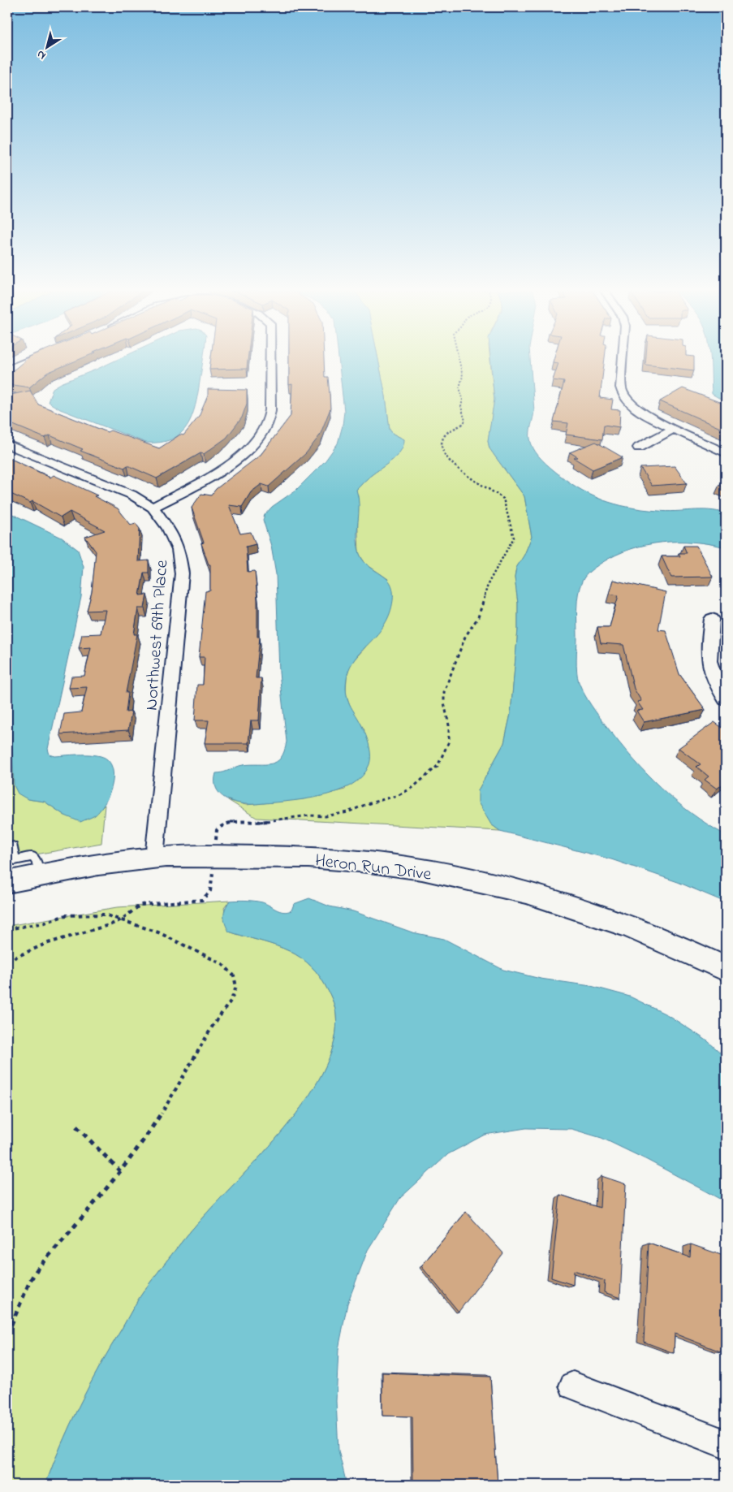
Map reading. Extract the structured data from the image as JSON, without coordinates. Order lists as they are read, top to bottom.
{
  "streets": {
    "street": ["Northwest 69th Place", "Heron Run Drive"]
  },
  "crossings": [
    ["Northwest 69th Place", "Heron Run Drive"]
  ],
  "north": "bottom left"
}
